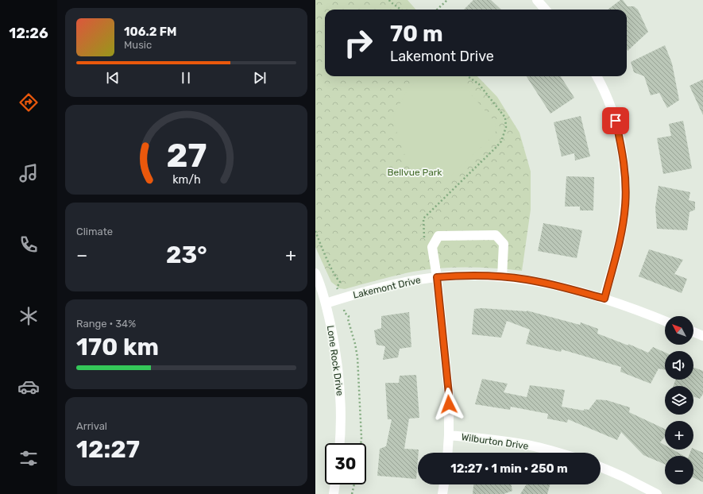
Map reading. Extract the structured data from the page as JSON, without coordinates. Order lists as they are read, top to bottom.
{
  "streets": {
    "street": ["Lakemont Drive", "Lone Rock Drive", "Wilburton Drive"]
  },
  "crossings": [
    ["Lakemont Drive", "Lone Rock Drive"]
  ],
  "parks": ["Bellvue Park"],
  "north": "top left",
  "page": {
    "tabs": "12:26",
    "turn": ["70 m", "Lakemont Drive"],
    "song": ["106.2 FM", "Music"],
    "tile": [
      "Climate",
      ["Range · 34%", "170 km"],
      ["Arrival", "12:27"]
    ],
    "heat": ["−", "23°", "+"],
    "map_buttons": ["+", "−"],
    "limit": "30",
    "trip": "12:27 · 1 min · 250 m",
    "gauge": ["27", "km/h"]
  }
}
